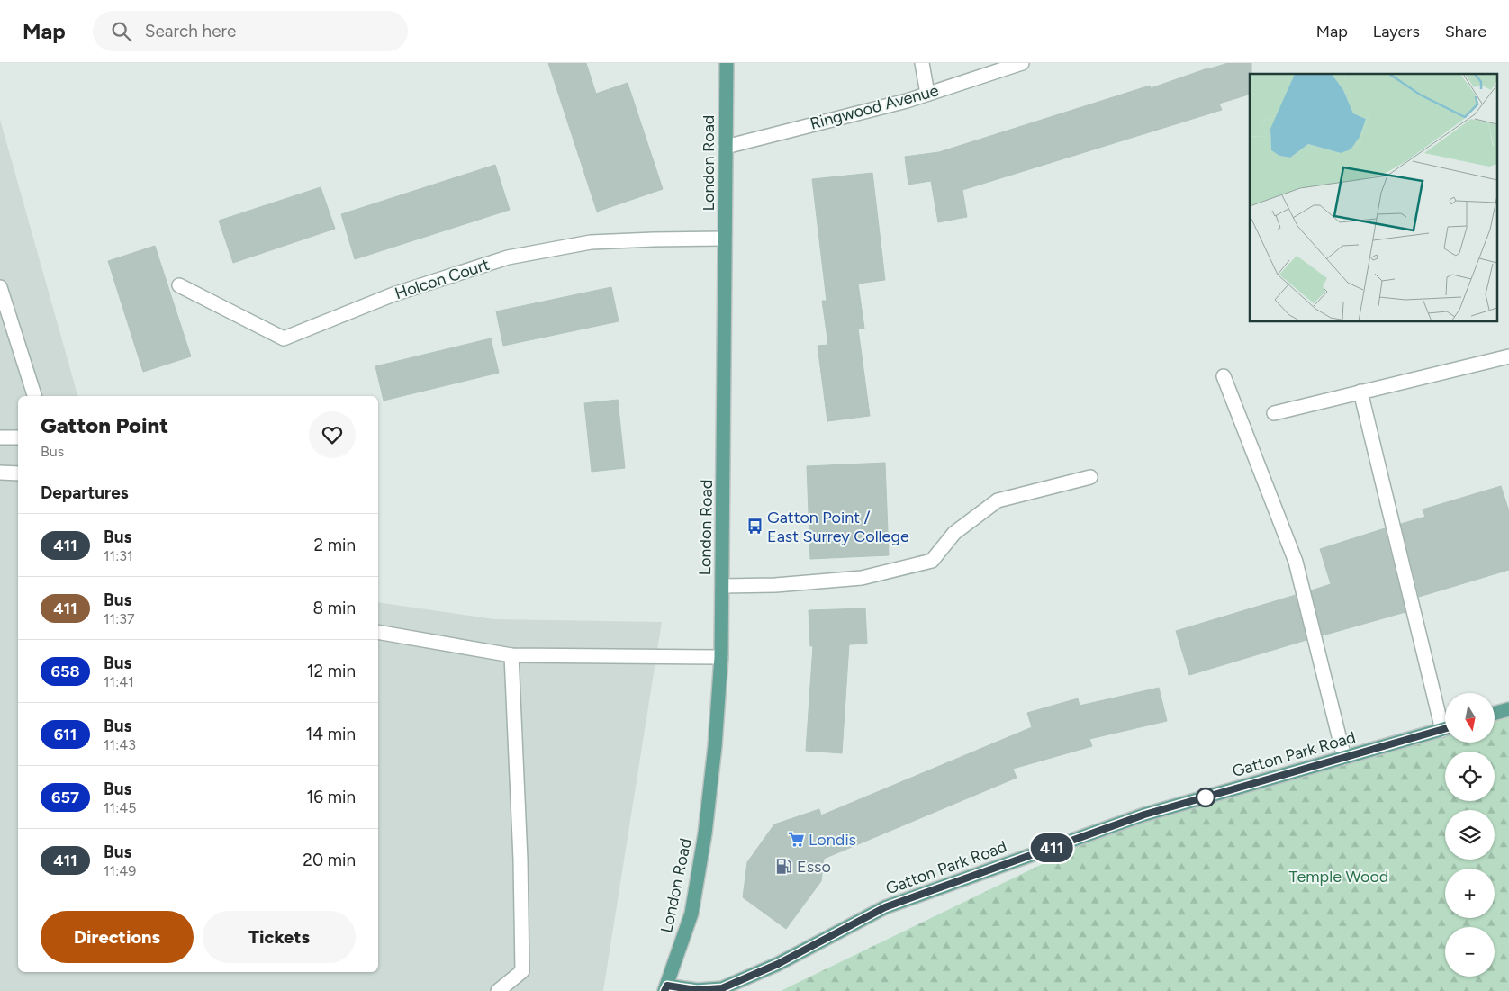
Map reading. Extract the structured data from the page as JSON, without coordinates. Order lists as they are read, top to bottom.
{
  "streets": {
    "main road": ["London Road", "Gatton Park Road"],
    "street": ["Ringwood Avenue", "Holcon Court"]
  },
  "crossings": [
    ["Ringwood Avenue", "London Road"],
    ["London Road", "Holcon Court"],
    ["London Road", "Gatton Park Road"]
  ],
  "parks": ["Temple Wood"],
  "places": {
    "bus stop": ["Gatton Point / East Surrey College"],
    "supermarket": ["Londis"],
    "fuel station": ["Esso"]
  },
  "lines": ["bus line 411"],
  "north": "bottom",
  "page": {
    "header": "Map",
    "search": "Search here",
    "nav": ["Map", "Layers", "Share"],
    "on_map": "411",
    "heading": [
      ["Gatton Point", "Bus"],
      "Departures"
    ],
    "list": [
      {
        "mark": "411",
        "name": "Bus",
        "note": "11:31",
        "value": "2 min"
      },
      {
        "mark": "411",
        "name": "Bus",
        "note": "11:37",
        "value": "8 min"
      },
      {
        "mark": "658",
        "name": "Bus",
        "note": "11:41",
        "value": "12 min"
      },
      {
        "mark": "611",
        "name": "Bus",
        "note": "11:43",
        "value": "14 min"
      },
      {
        "mark": "657",
        "name": "Bus",
        "note": "11:45",
        "value": "16 min"
      },
      {
        "mark": "411",
        "name": "Bus",
        "note": "11:49",
        "value": "20 min"
      }
    ],
    "map_buttons": ["+", "−"],
    "buttons": ["Directions", "Tickets"]
  }
}
